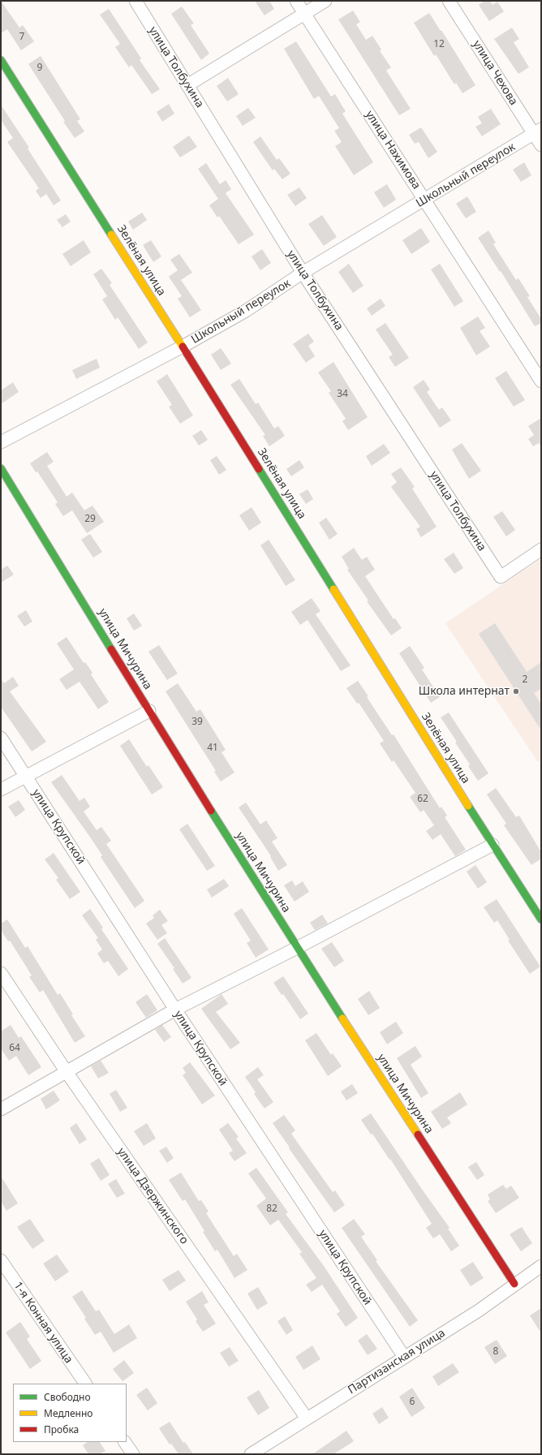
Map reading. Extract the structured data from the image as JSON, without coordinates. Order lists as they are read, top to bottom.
{
  "streets": {
    "street": [
      "улица Толбухина",
      "улица Чехова",
      "улица Нахимова",
      "Школьный переулок",
      "Зелёная улица",
      "улица Мичурина",
      "улица Крупской",
      "улица Дзержинского",
      "1-я Конная улица",
      "Партизанская улица"
    ]
  },
  "crossings": [
    ["улица Толбухина", "Школьный переулок"],
    ["улица Чехова", "Школьный переулок"],
    ["улица Нахимова", "Школьный переулок"],
    ["Школьный переулок", "Зелёная улица"],
    ["улица Мичурина", "Партизанская улица"],
    ["улица Крупской", "Партизанская улица"],
    ["улица Дзержинского", "Партизанская улица"]
  ],
  "places": ["Школа интернат"],
  "house_numbers": [
    "7",
    "12",
    "9",
    "34",
    "29",
    "2",
    "39",
    "41",
    "62",
    "64",
    "82",
    "8",
    "6"
  ],
  "legend": ["Свободно", "Медленно", "Пробка"]
}
